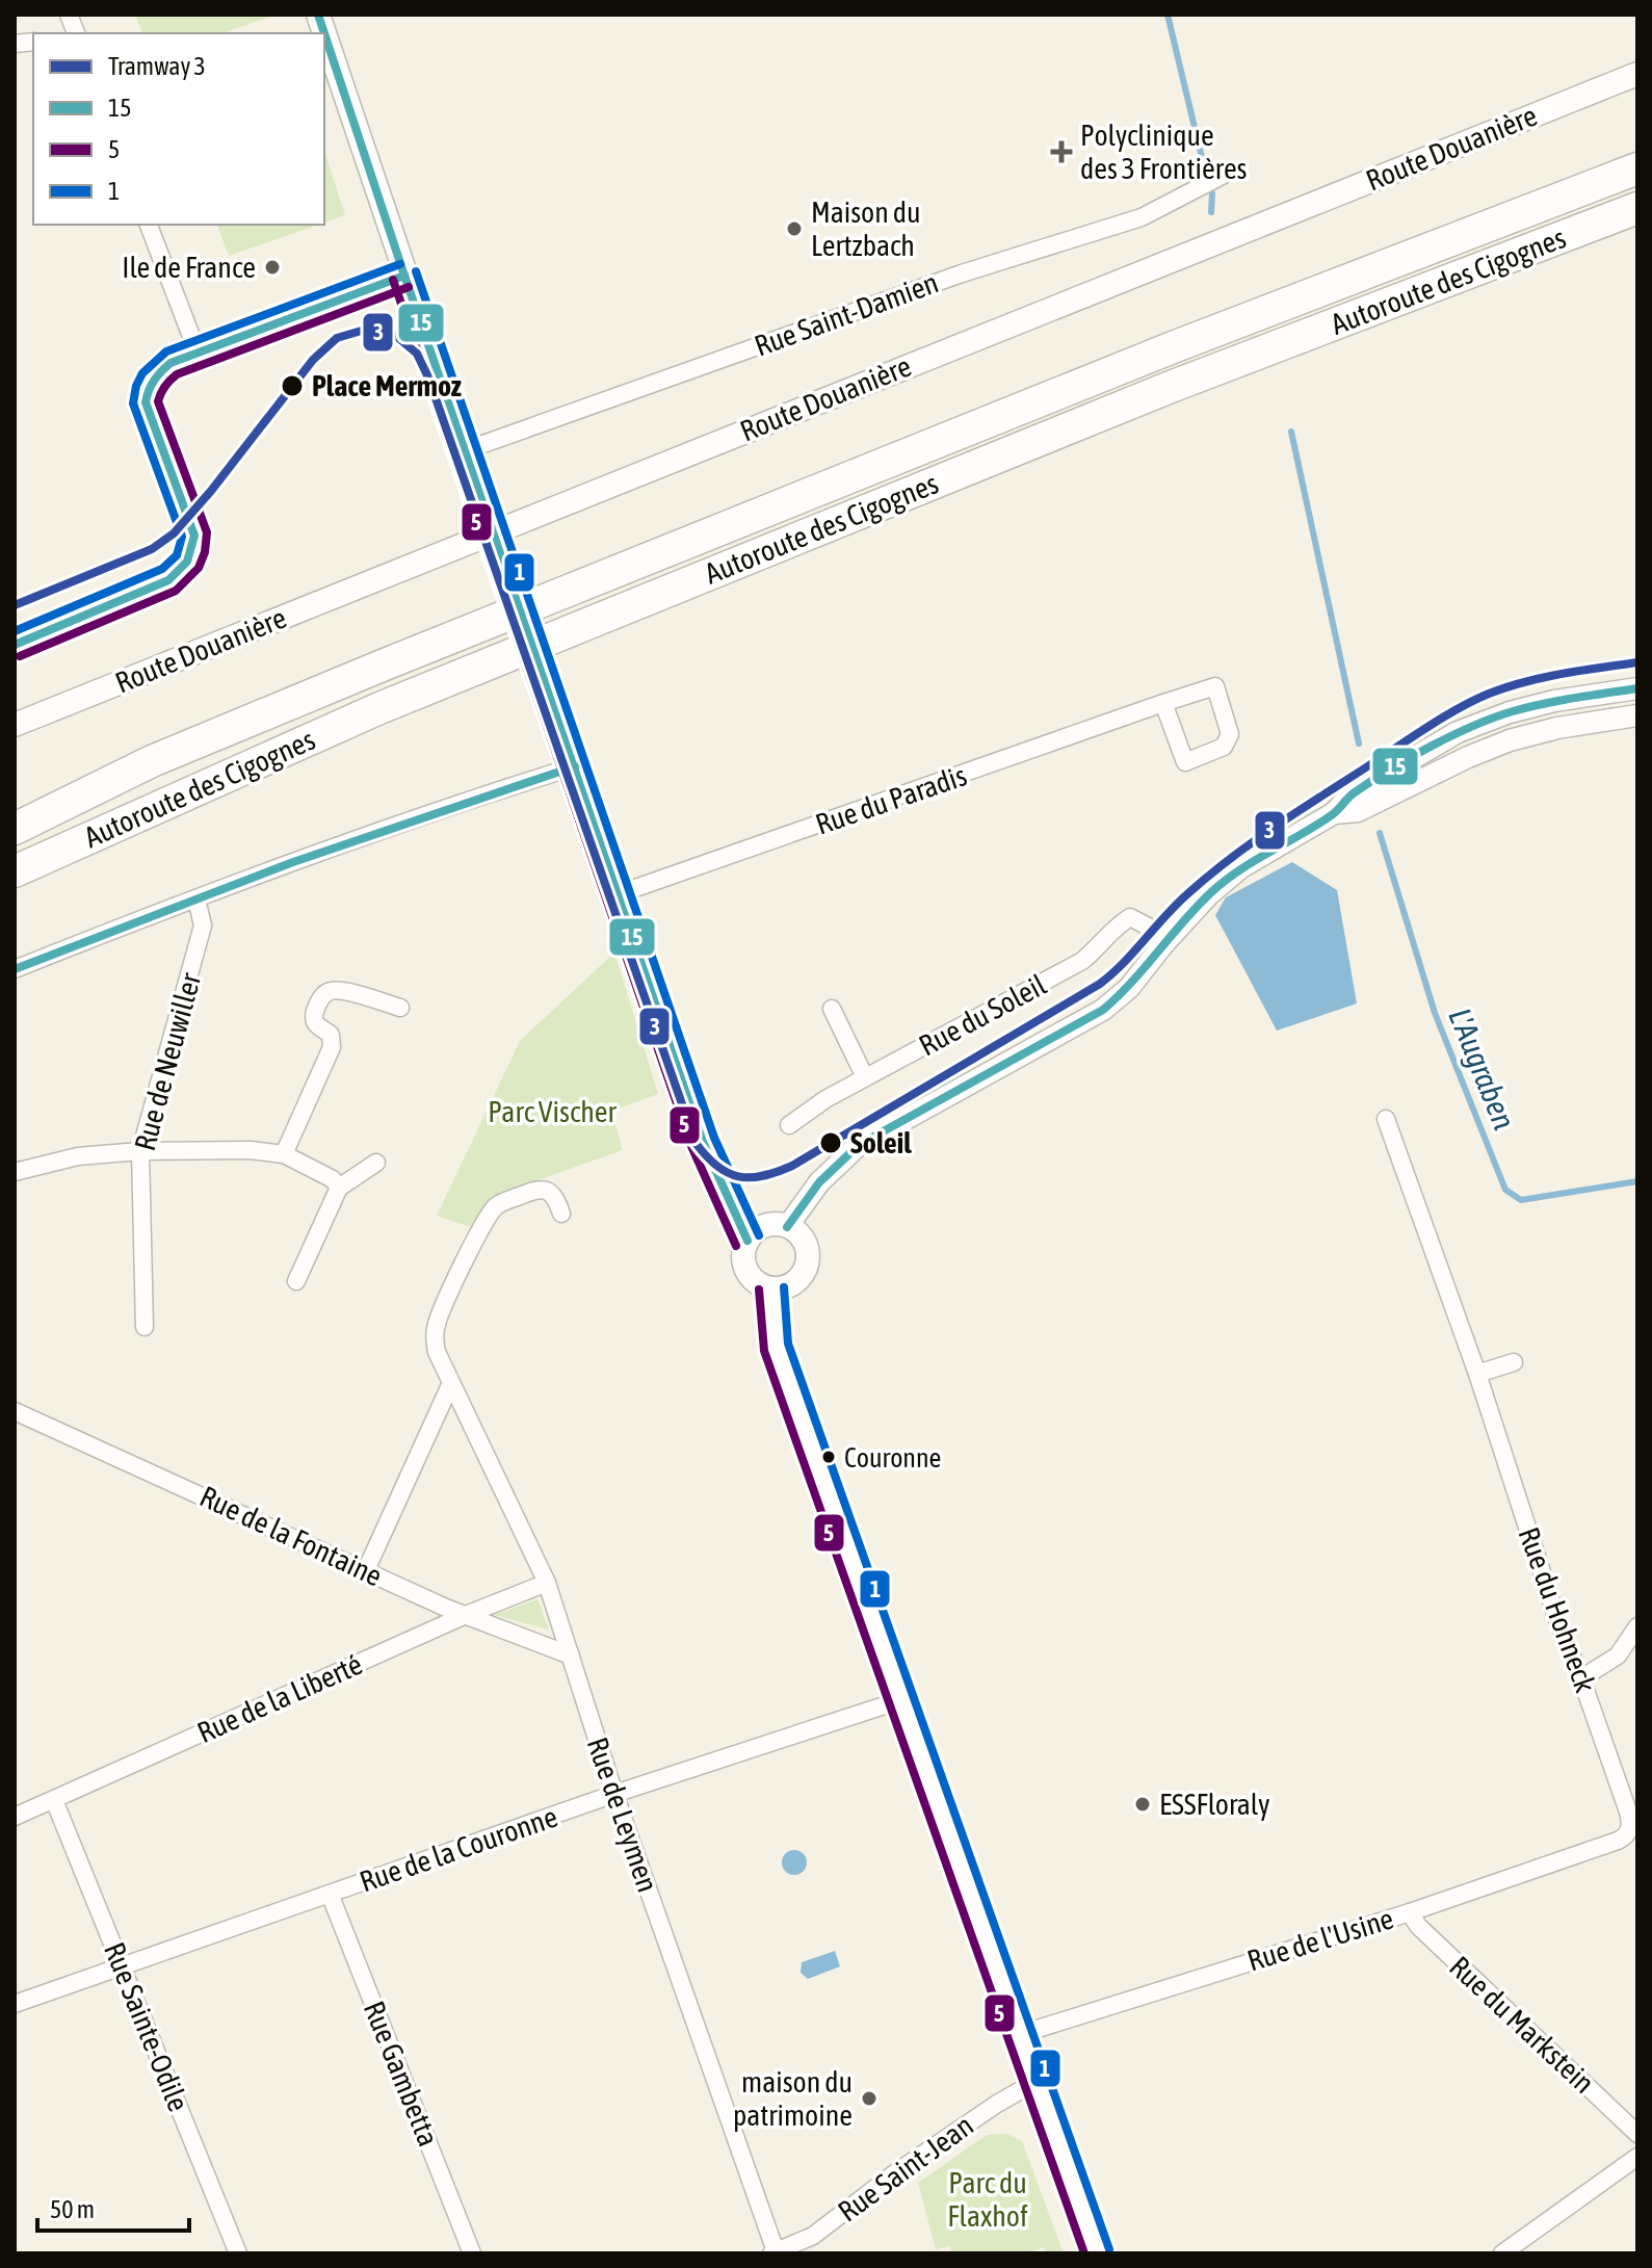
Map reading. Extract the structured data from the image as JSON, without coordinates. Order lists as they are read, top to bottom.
{
  "streets": {
    "highway": ["Autoroute des Cigognes"],
    "main road": ["Route Douanière"],
    "street": [
      "Rue Saint-Damien",
      "Rue du Paradis",
      "Rue du Soleil",
      "Rue de Neuwiller",
      "Rue de la Fontaine",
      "Rue du Hohneck",
      "Rue de la Liberté",
      "Rue de Leymen",
      "Rue de la Couronne",
      "Rue de l'Usine",
      "Rue du Markstein",
      "Rue Sainte-Odile",
      "Rue Gambetta",
      "Rue Saint-Jean"
    ]
  },
  "crossings": [
    ["Rue de la Fontaine", "Rue de la Liberté"],
    ["Rue de la Fontaine", "Rue de Leymen"],
    ["Rue du Hohneck", "Rue de l'Usine"],
    ["Rue de la Liberté", "Rue de Leymen"],
    ["Rue de la Liberté", "Rue Sainte-Odile"],
    ["Rue de Leymen", "Rue de la Couronne"],
    ["Rue de Leymen", "Rue Saint-Jean"],
    ["Rue de la Couronne", "Rue Sainte-Odile"],
    ["Rue de la Couronne", "Rue Gambetta"],
    ["Rue de l'Usine", "Rue du Markstein"]
  ],
  "water": ["L'Augraben"],
  "parks": ["Parc Vischer", "Parc du Flaxhof"],
  "places": {
    "health": ["Polyclinique des 3 Frontières"],
    "other": [
      "Maison du Lertzbach",
      "Ile de France",
      "Place Mermoz",
      "Soleil",
      "Couronne",
      "ESSFloraly",
      "maison du patrimoine"
    ]
  },
  "lines": [
    "transit line 15",
    "transit line 1",
    "transit line 5",
    "tram line 3"
  ],
  "legend": [
    "Tramway 3",
    "15",
    "5",
    "1"
  ],
  "scale_bar": "50 m"
}
